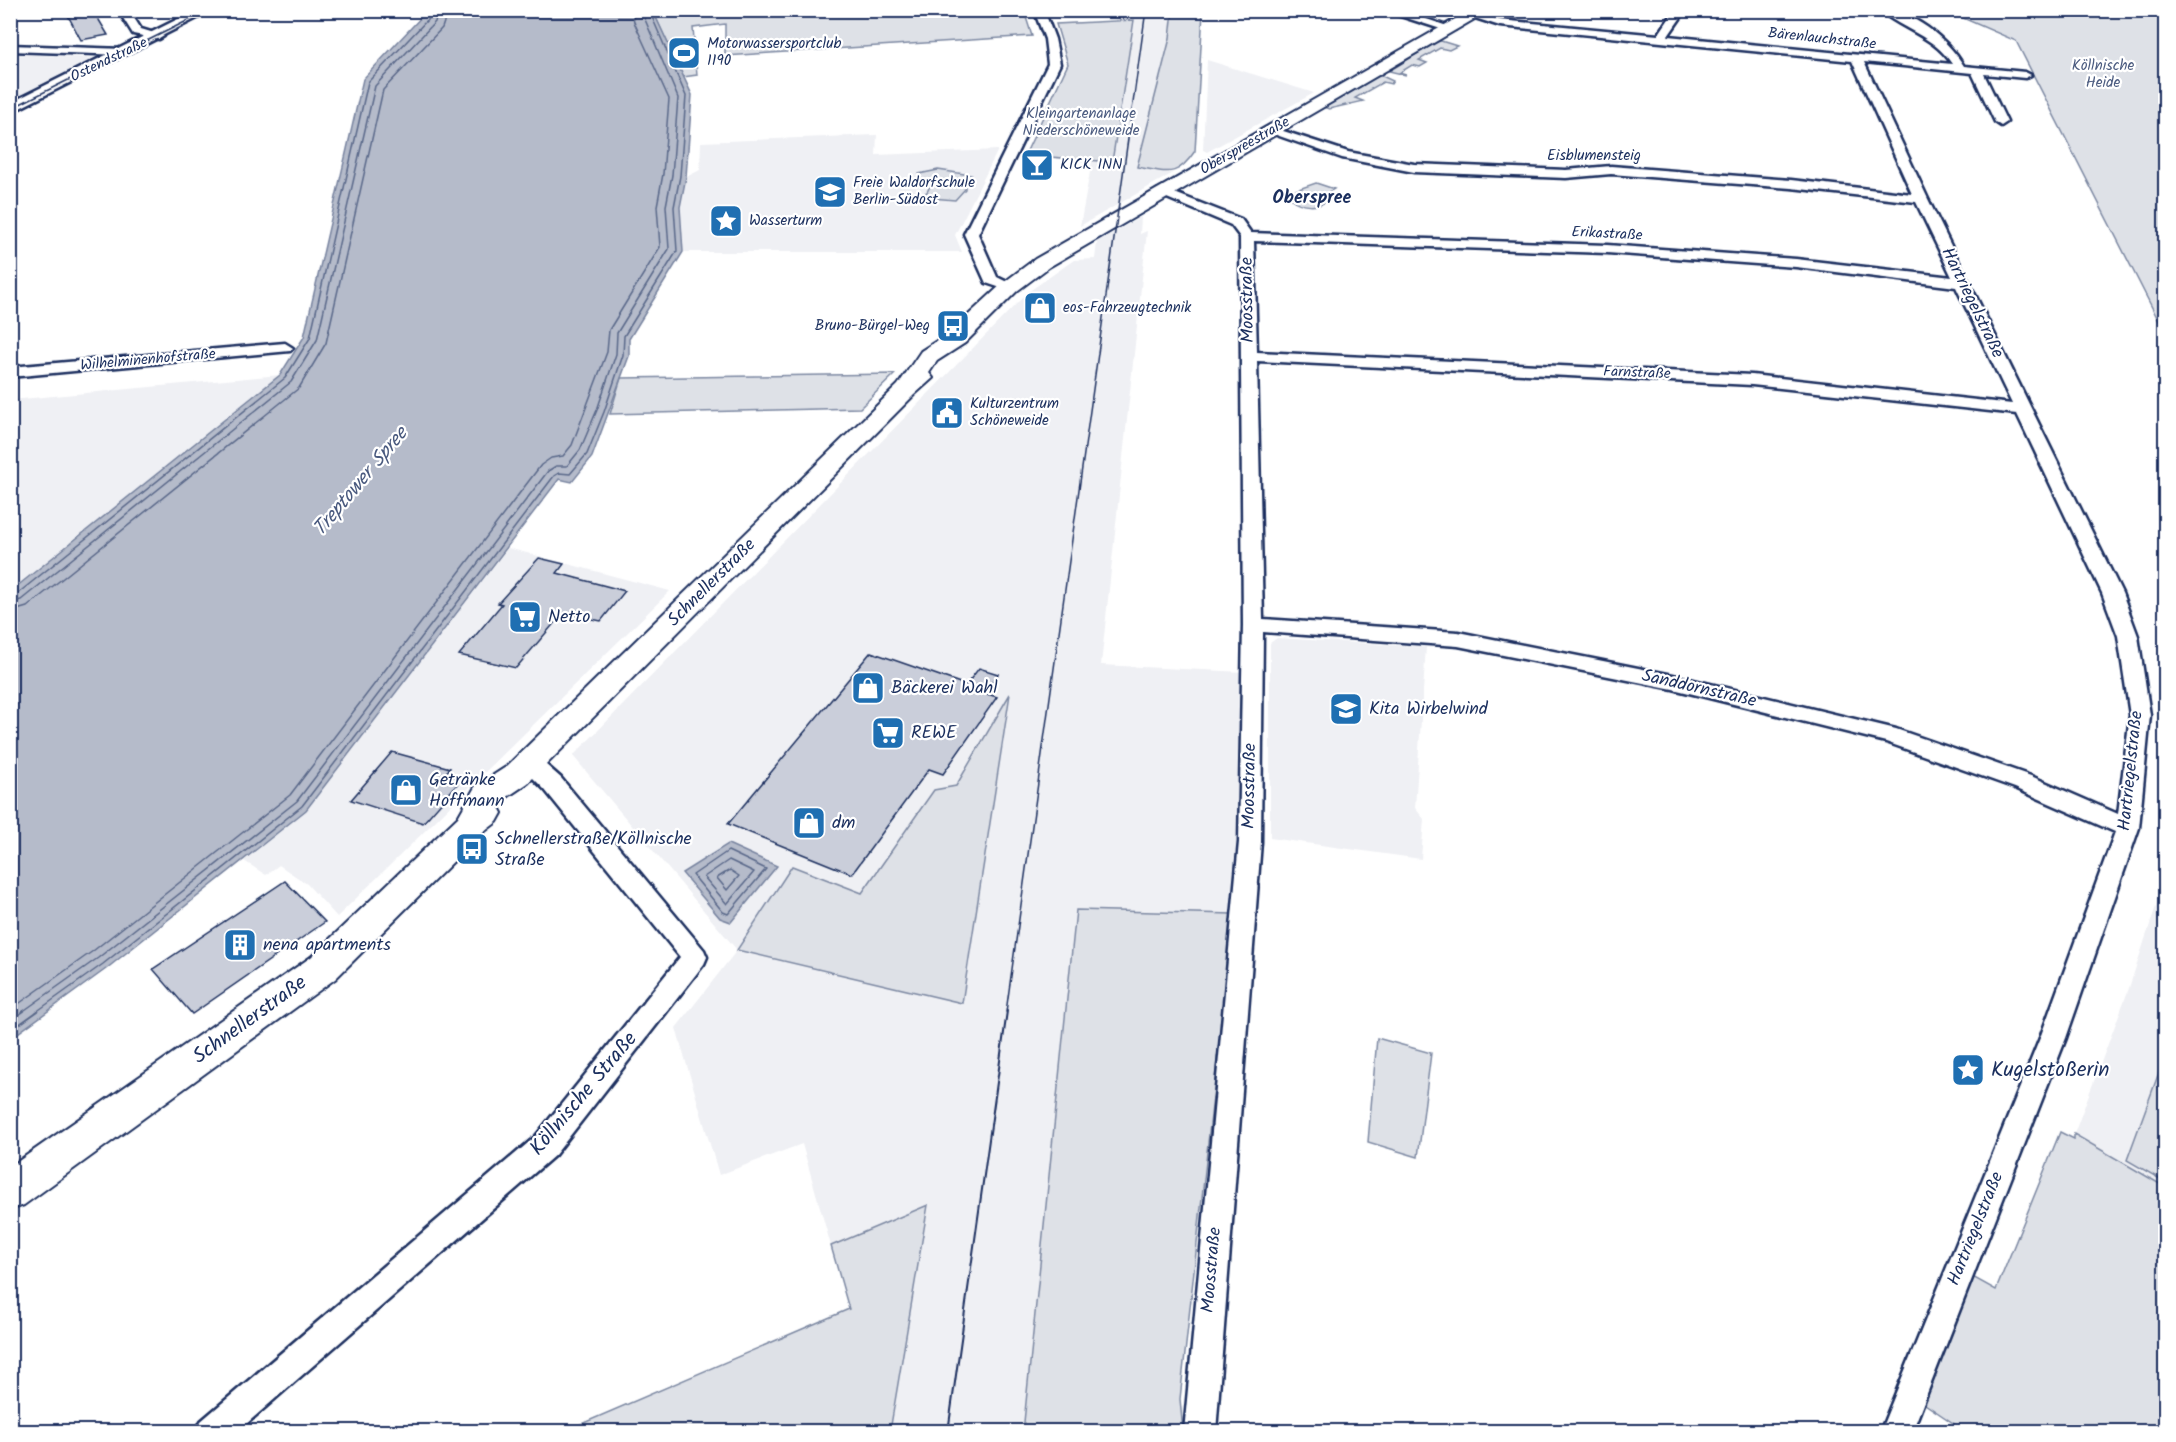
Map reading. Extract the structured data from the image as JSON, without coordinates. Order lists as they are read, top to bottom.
{
  "streets": {
    "main road": ["Oberspreestraße", "Schnellerstraße"],
    "street": [
      "Bärenlauchstraße",
      "Ostendstraße",
      "Eisblumensteig",
      "Erikastraße",
      "Moosstraße",
      "Hartriegelstraße",
      "Wilhelminenhofstraße",
      "Farnstraße",
      "Sanddornstraße",
      "Köllnische Straße"
    ]
  },
  "crossings": [
    ["Bärenlauchstraße", "Oberspreestraße"],
    ["Bärenlauchstraße", "Hartriegelstraße"],
    ["Oberspreestraße", "Eisblumensteig"],
    ["Oberspreestraße", "Moosstraße"],
    ["Oberspreestraße", "Schnellerstraße"],
    ["Eisblumensteig", "Hartriegelstraße"],
    ["Erikastraße", "Moosstraße"],
    ["Erikastraße", "Hartriegelstraße"],
    ["Moosstraße", "Farnstraße"],
    ["Moosstraße", "Sanddornstraße"],
    ["Hartriegelstraße", "Farnstraße"],
    ["Hartriegelstraße", "Sanddornstraße"],
    ["Schnellerstraße", "Köllnische Straße"]
  ],
  "districts": ["Oberspree"],
  "water": ["Treptower Spree"],
  "parks": ["Köllnische Heide", "Kleingartenanlage Niederschöneweide"],
  "places": {
    "sports": ["Motorwassersportclub 1190"],
    "bar": ["KICK INN"],
    "school or university": ["Freie Waldorfschule Berlin-Südost", "Kita Wirbelwind"],
    "place": ["Wasserturm", "Kugelstoßerin"],
    "shop": [
      "eos-Fahrzeugtechnik",
      "Bäckerei Wahl",
      "Getränke Hoffmann",
      "dm"
    ],
    "bus stop": ["Bruno-Bürgel-Weg", "Schnellerstraße/Köllnische Straße"],
    "public building": ["Kulturzentrum Schöneweide"],
    "supermarket": ["Netto", "REWE"],
    "building": ["nena apartments"]
  }
}
